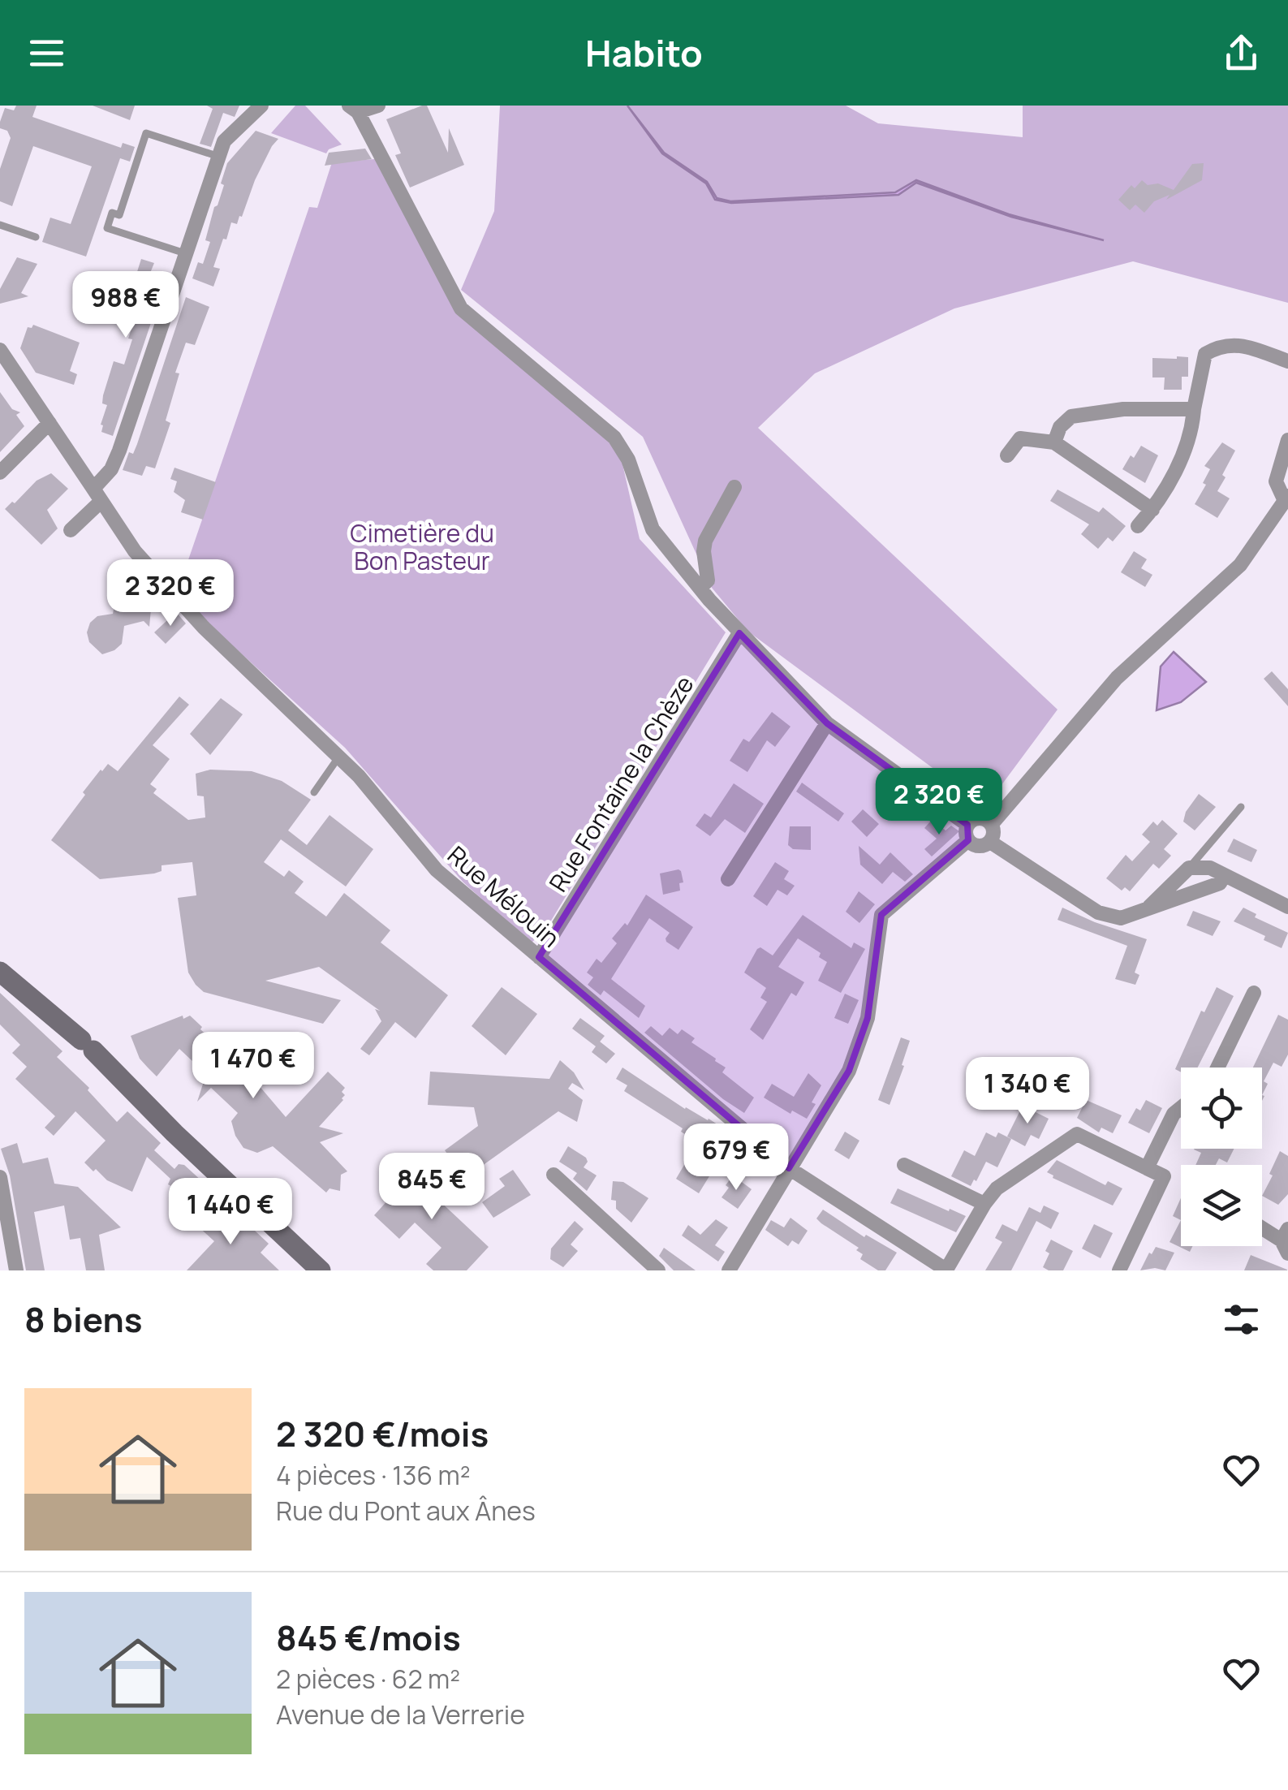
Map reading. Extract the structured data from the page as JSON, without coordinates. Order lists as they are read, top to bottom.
{
  "streets": {
    "street": ["Rue Fontaine la Chèze", "Rue Mélouin"]
  },
  "crossings": [
    ["Rue Fontaine la Chèze", "Rue Mélouin"]
  ],
  "parks": ["Cimetière du Bon Pasteur"],
  "page": {
    "header": "Habito",
    "price": [
      "988 €",
      "2 320 €",
      "2 320 €",
      "1 470 €",
      "1 340 €",
      "679 €",
      "845 €",
      "1 440 €"
    ],
    "heading": "8 biens",
    "list": [
      {
        "name": "2 320 €/mois",
        "note": "4 pièces · 136 m² · Rue du Pont aux Ânes"
      },
      {
        "name": "845 €/mois",
        "note": "2 pièces · 62 m² · Avenue de la Verrerie"
      }
    ]
  }
}
